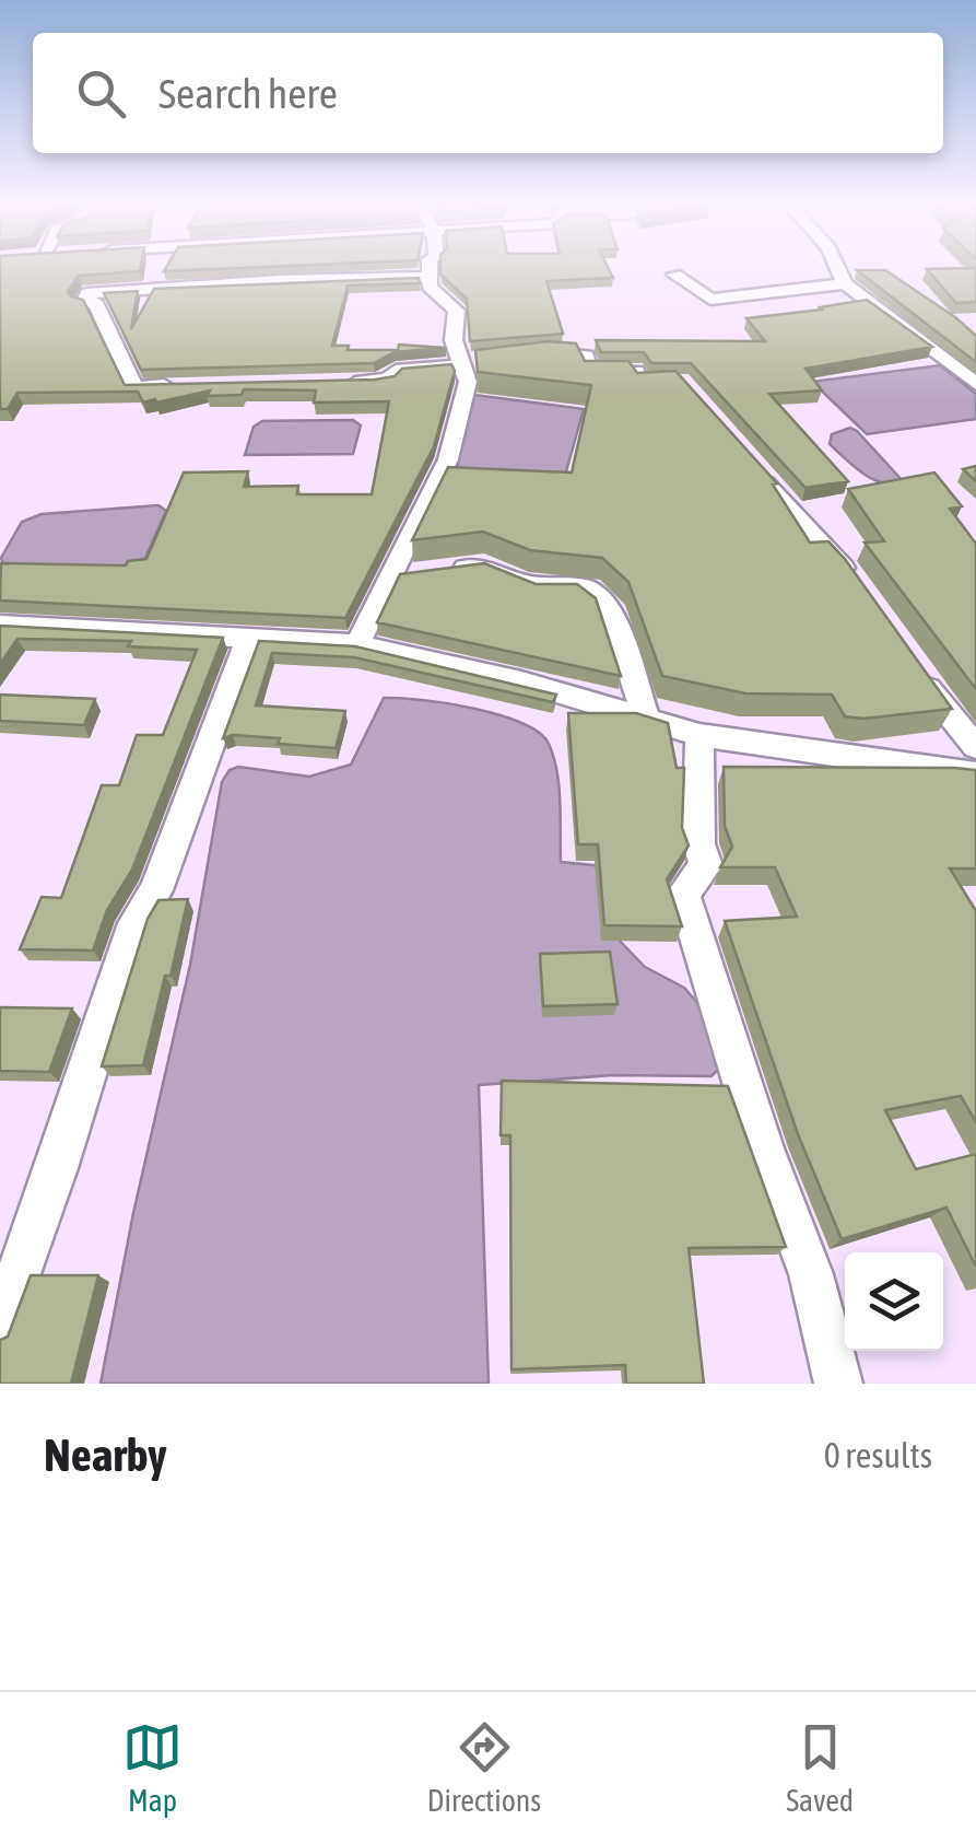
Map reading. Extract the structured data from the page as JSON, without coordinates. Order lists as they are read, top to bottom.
{
  "page": {
    "search": "Search here",
    "heading": ["Nearby", "0 results"],
    "nav": ["Map", "Directions", "Saved"]
  }
}
